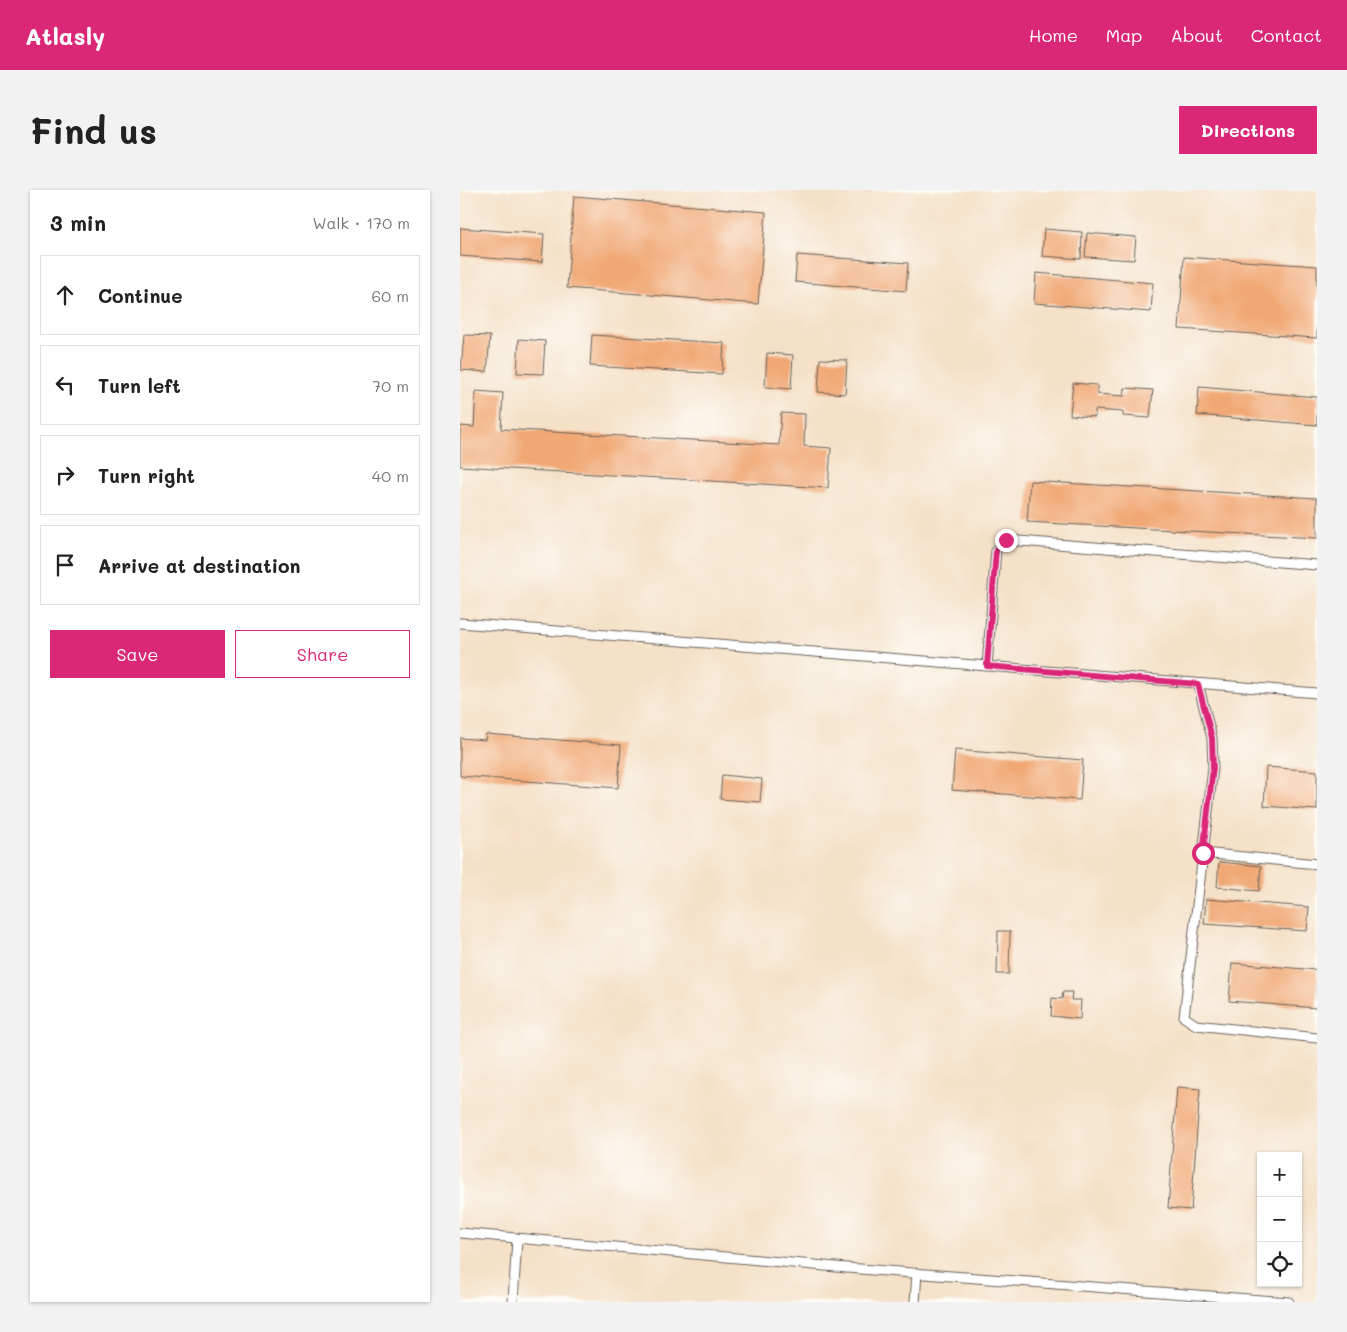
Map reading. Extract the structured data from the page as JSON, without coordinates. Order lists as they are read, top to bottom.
{
  "page": {
    "header": "Atlasly",
    "nav": [
      "Home",
      "Map",
      "About",
      "Contact"
    ],
    "buttons": [
      "Directions",
      ["Save", "Share"]
    ],
    "title": "Find us",
    "heading": ["3 min", "Walk · 170 m"],
    "list": [
      ["Continue", "60 m"],
      ["Turn left", "70 m"],
      ["Turn right", "40 m"],
      "Arrive at destination"
    ],
    "map_buttons": ["+", "−"]
  }
}
